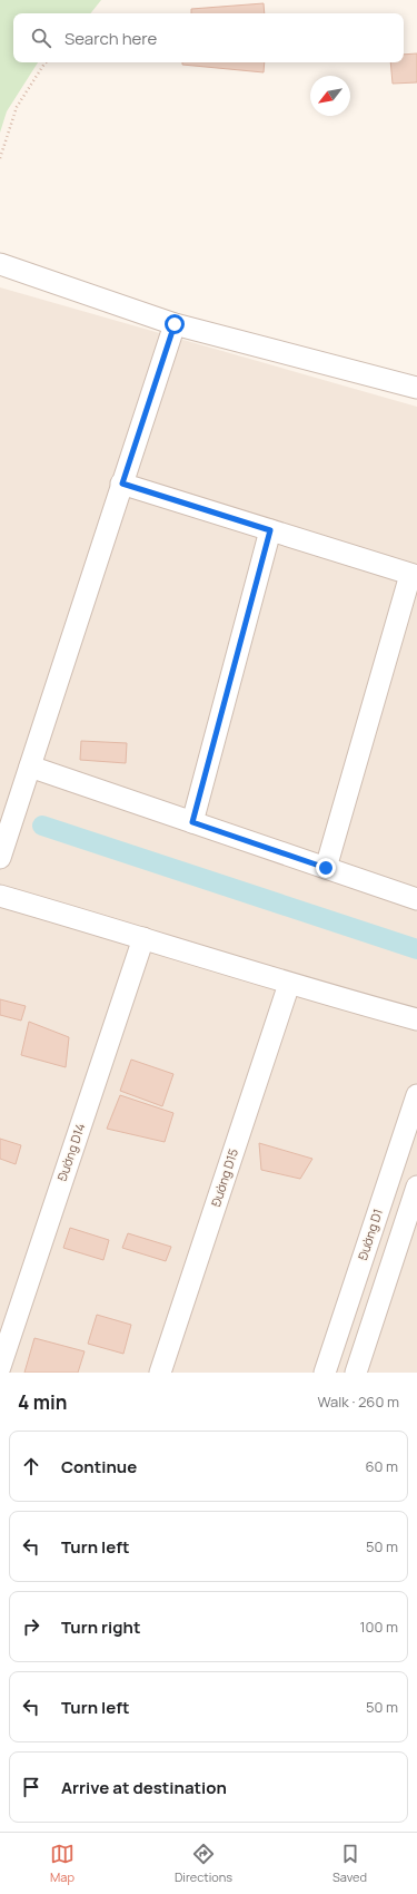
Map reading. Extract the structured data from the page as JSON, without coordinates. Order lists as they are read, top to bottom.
{
  "streets": {
    "street": ["Đường D14", "Đường D15", "Đường D1"]
  },
  "north": "bottom left",
  "page": {
    "search": "Search here",
    "heading": ["4 min", "Walk · 260 m"],
    "list": [
      ["Continue", "60 m"],
      ["Turn left", "50 m"],
      ["Turn right", "100 m"],
      ["Turn left", "50 m"],
      "Arrive at destination"
    ],
    "nav": ["Map", "Directions", "Saved"]
  }
}
